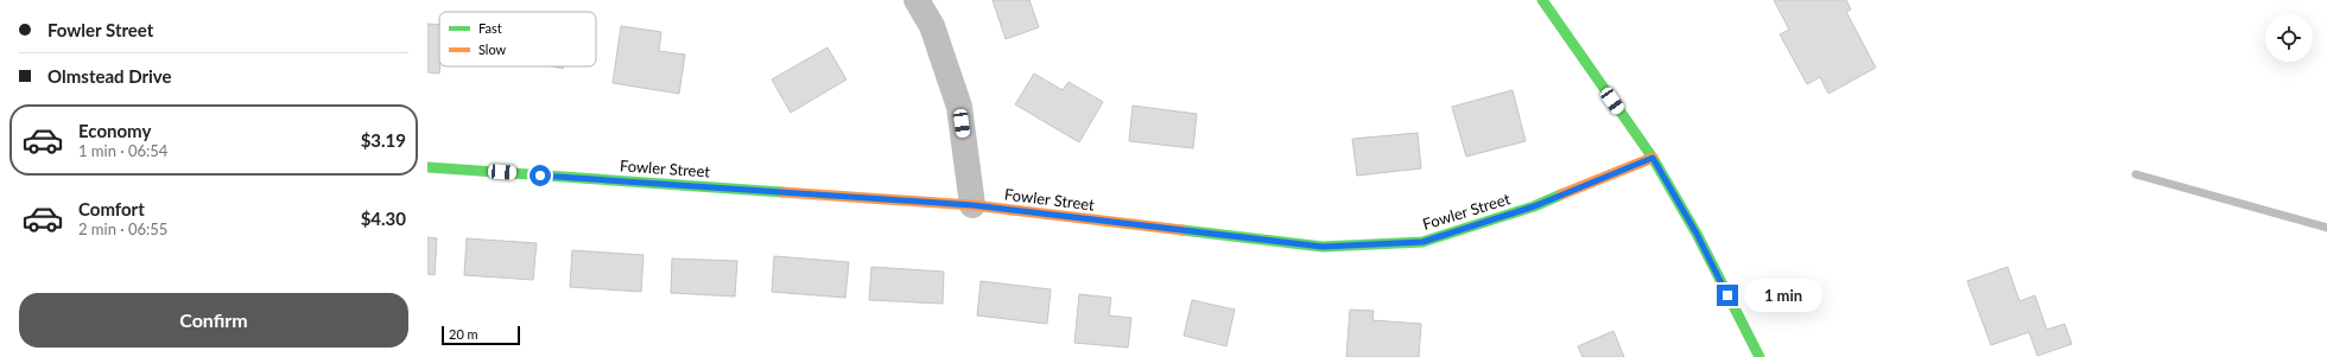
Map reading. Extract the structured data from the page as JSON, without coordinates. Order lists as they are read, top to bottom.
{
  "streets": {
    "street": ["Fowler Street"]
  },
  "legend": ["Fast", "Slow"],
  "scale_bar": "20 m",
  "page": {
    "banner": ["Fowler Street", "Olmstead Drive"],
    "list": [
      {
        "name": "Economy",
        "note": "1 min · 06:54",
        "value": "$3.19"
      },
      {
        "name": "Comfort",
        "note": "2 min · 06:55",
        "value": "$4.30"
      }
    ],
    "bubble": "1 min",
    "buttons": "Confirm",
    "scale": "20 m"
  }
}
